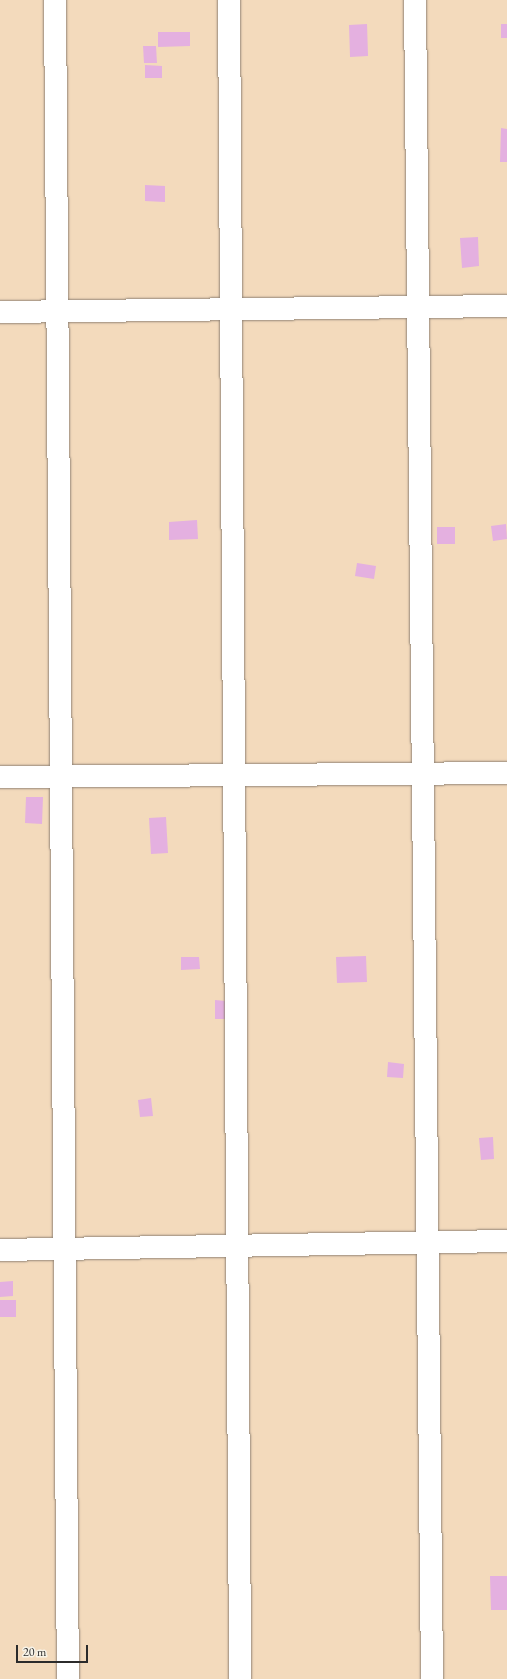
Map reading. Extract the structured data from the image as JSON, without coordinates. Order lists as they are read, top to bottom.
{
  "scale_bar": "20 m"
}
